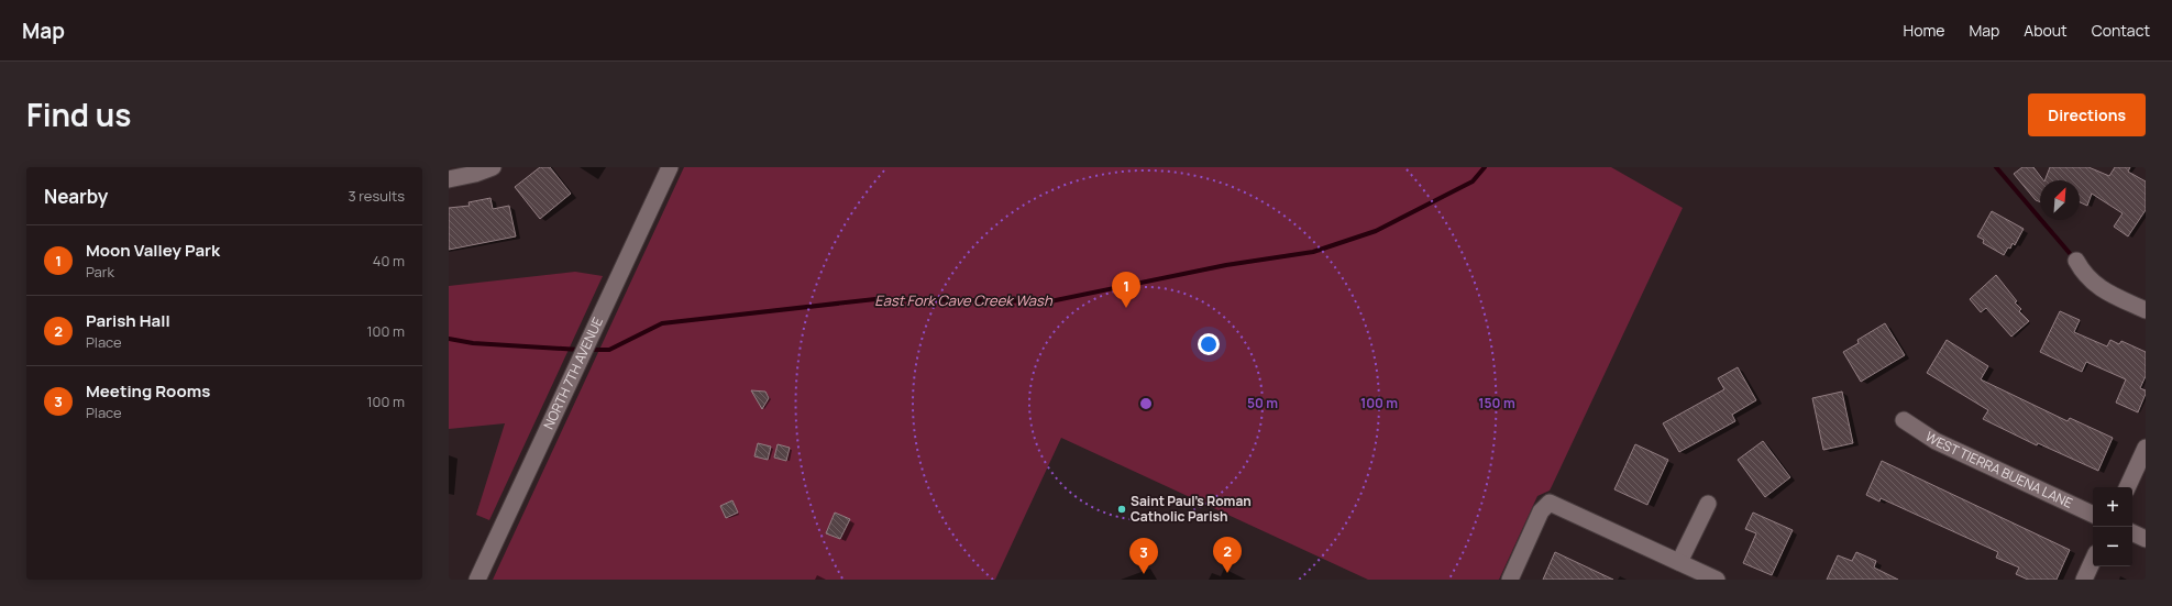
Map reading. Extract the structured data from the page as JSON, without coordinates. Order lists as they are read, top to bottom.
{
  "streets": {
    "street": ["NORTH 7TH AVENUE", "WEST TIERRA BUENA LANE"]
  },
  "water": ["East Fork Cave Creek Wash"],
  "places": ["Saint Paul's Roman Catholic Parish"],
  "north": "top right",
  "page": {
    "header": "Map",
    "nav": [
      "Home",
      "Map",
      "About",
      "Contact"
    ],
    "title": "Find us",
    "buttons": "Directions",
    "heading": ["Nearby", "3 results"],
    "list": [
      {
        "mark": "1",
        "name": "Moon Valley Park",
        "note": "Park",
        "value": "40 m"
      },
      {
        "mark": "2",
        "name": "Parish Hall",
        "note": "Place",
        "value": "100 m"
      },
      {
        "mark": "3",
        "name": "Meeting Rooms",
        "note": "Place",
        "value": "100 m"
      }
    ],
    "pins": ["1", "2", "3"],
    "map_buttons": ["+", "−"]
  },
  "rings": ["50 m", "100 m", "150 m"]
}
